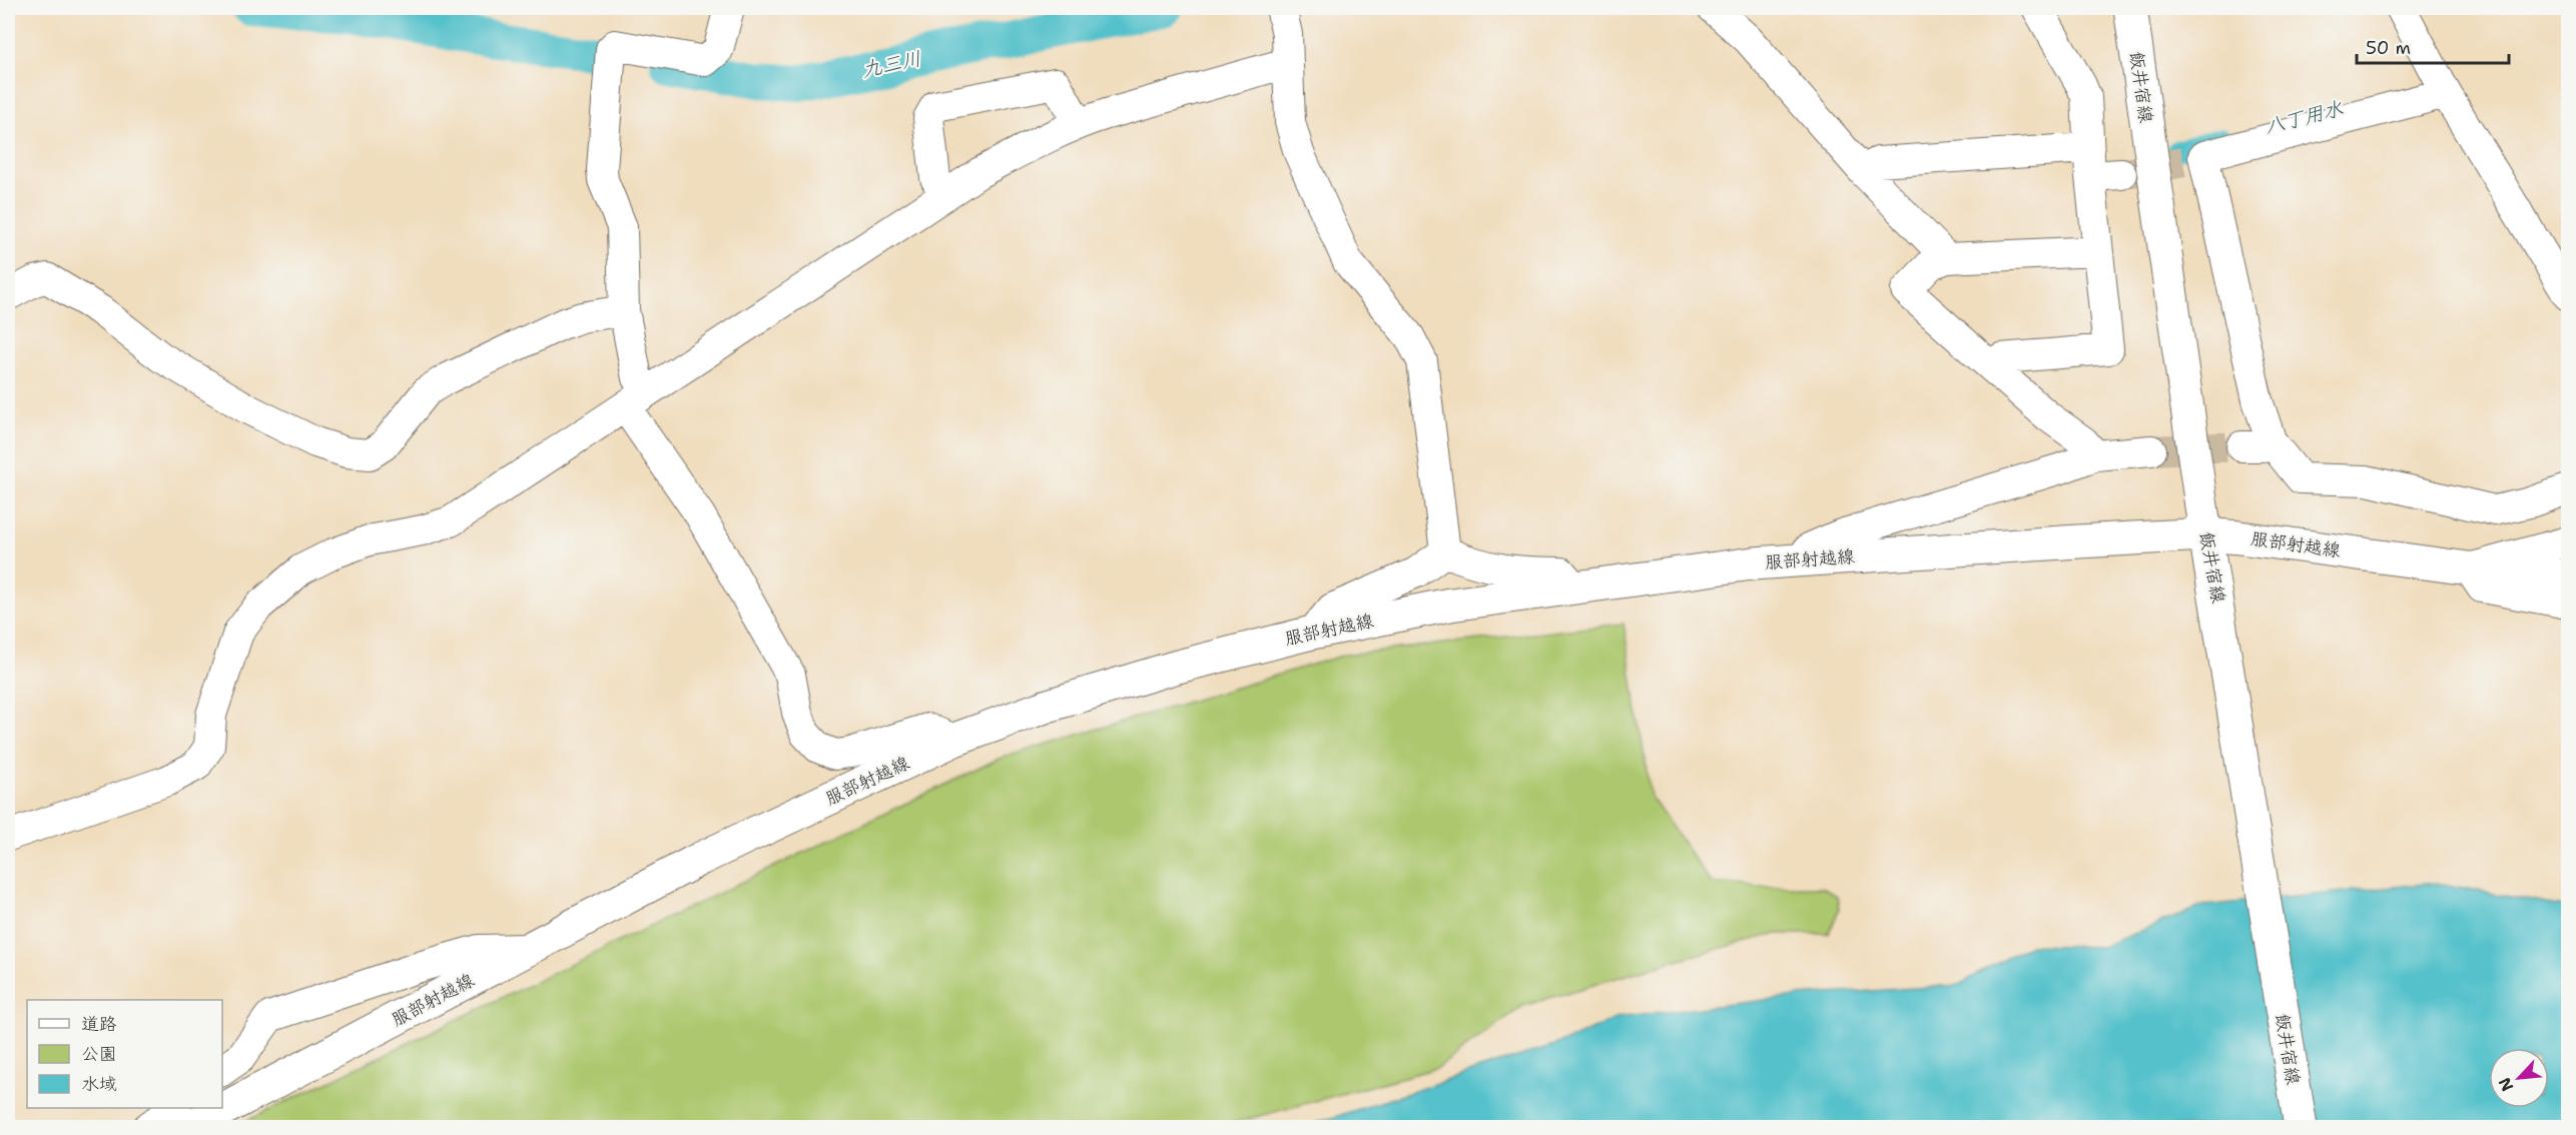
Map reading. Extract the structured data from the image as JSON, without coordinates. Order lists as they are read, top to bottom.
{
  "streets": {
    "main road": ["飯井宿線", "服部射越線"]
  },
  "crossings": [
    ["飯井宿線", "服部射越線"]
  ],
  "water": ["九三川", "八丁用水"],
  "legend": ["道路", "公園", "水域"],
  "scale_bar": "50 m",
  "north": "bottom left"
}
